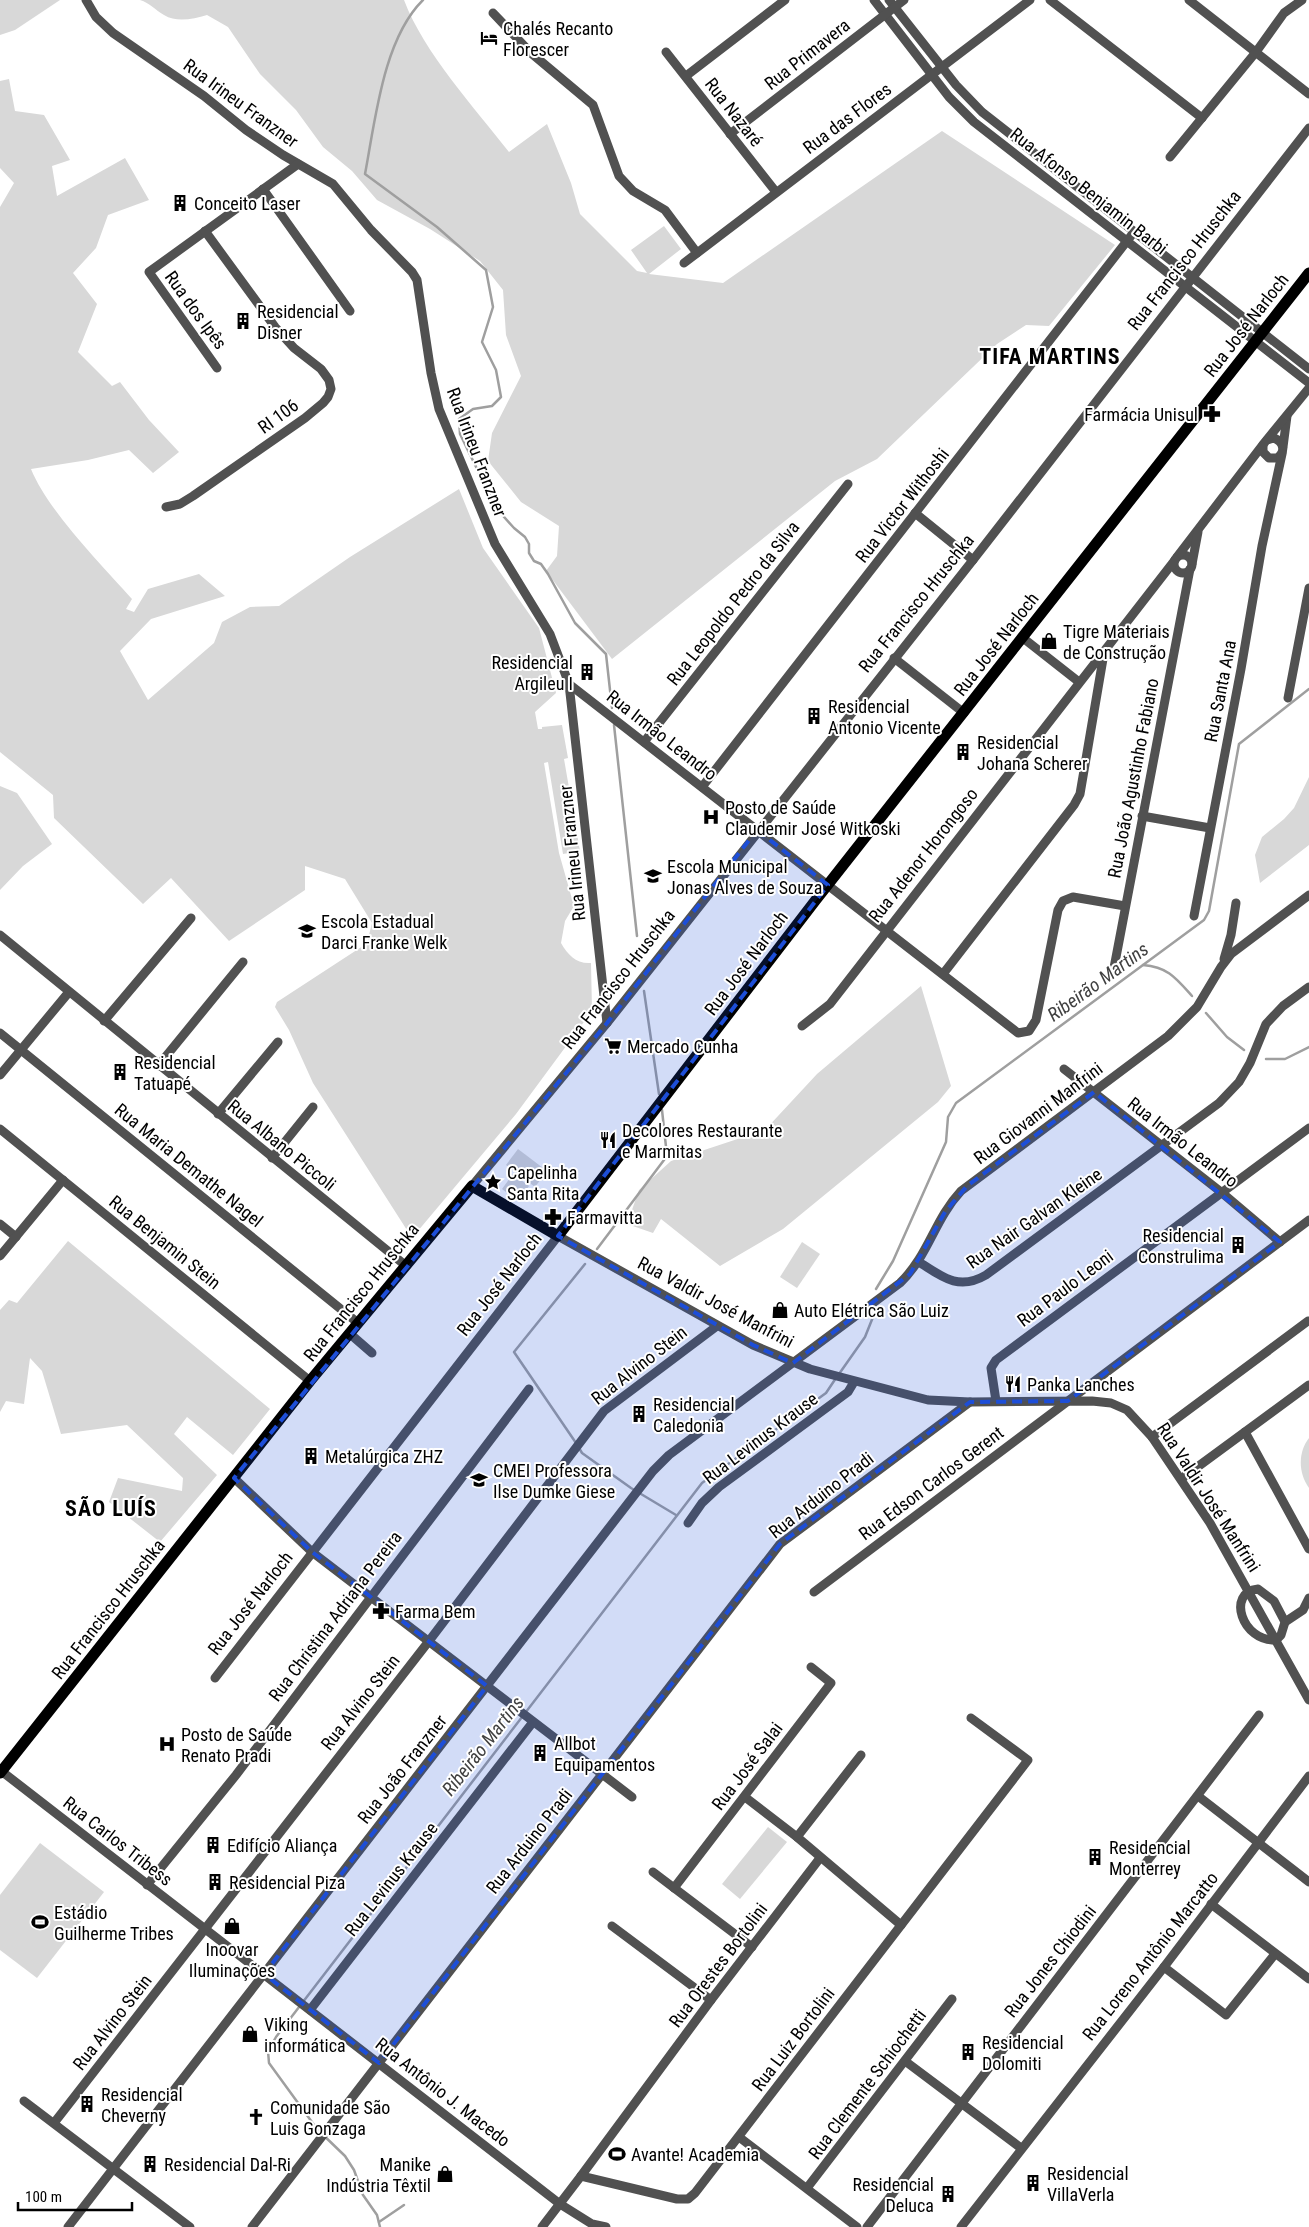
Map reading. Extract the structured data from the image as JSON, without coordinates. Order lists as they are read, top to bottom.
{
  "streets": {
    "main road": ["Rua Francisco Hruschka", "Rua José Narloch", "Rua Valdir José Manfrini"],
    "street": [
      "Rua Primavera",
      "Rua Irineu Franzner",
      "Rua Nazaré",
      "Rua das Flores",
      "Rua Afonso Benjamin Barbi",
      "Rua dos Ipês",
      "RI 106",
      "Rua Victor Withoshi",
      "Rua Leopoldo Pedro da Silva",
      "Rua Santa Ana",
      "Rua Irmão Leandro",
      "Rua João Agustinho Fabiano",
      "Rua Adenor Horongoso",
      "Rua Giovanni Manfrini",
      "Rua Albano Piccoli",
      "Rua Maria Demathe Nagel",
      "Rua Nair Galvan Kleine",
      "Rua Benjamin Stein",
      "Rua Paulo Leoni",
      "Rua Alvino Stein",
      "Rua Levinus Krause",
      "Rua Edson Carlos Gerent",
      "Rua Arduino Pradi",
      "Rua Christina Adriana Pereira",
      "Rua José Salai",
      "Rua João Franzner",
      "Rua Carlos Tribess",
      "Rua Loreno Antônio Marcatto",
      "Rua Jones Chiodini",
      "Rua Orestes Bortolini",
      "Rua Luiz Bortolini",
      "Rua Clemente Schiochetti",
      "Rua Antônio J. Macedo"
    ]
  },
  "crossings": [
    ["Rua Primavera", "Rua Nazaré"],
    ["Rua Primavera", "Rua Afonso Benjamin Barbi"],
    ["Rua Irineu Franzner", "Rua Francisco Hruschka"],
    ["Rua Irineu Franzner", "Rua Irmão Leandro"],
    ["Rua Nazaré", "Rua das Flores"],
    ["Rua das Flores", "Rua Afonso Benjamin Barbi"],
    ["Rua Afonso Benjamin Barbi", "Rua Francisco Hruschka"],
    ["Rua Afonso Benjamin Barbi", "Rua José Narloch"],
    ["Rua Afonso Benjamin Barbi", "Rua Victor Withoshi"],
    ["Rua Francisco Hruschka", "Rua Irmão Leandro"],
    ["Rua Francisco Hruschka", "Rua Albano Piccoli"],
    ["Rua Francisco Hruschka", "Rua Maria Demathe Nagel"],
    ["Rua Francisco Hruschka", "Rua Benjamin Stein"],
    ["Rua Francisco Hruschka", "Rua Valdir José Manfrini"],
    ["Rua Francisco Hruschka", "Rua Carlos Tribess"],
    ["Rua dos Ipês", "RI 106"],
    ["Rua José Narloch", "Rua Irmão Leandro"],
    ["Rua José Narloch", "Rua Valdir José Manfrini"],
    ["Rua Victor Withoshi", "Rua Irmão Leandro"],
    ["Rua Leopoldo Pedro da Silva", "Rua Irmão Leandro"],
    ["Rua Santa Ana", "Rua Adenor Horongoso"],
    ["Rua Irmão Leandro", "Rua João Agustinho Fabiano"],
    ["Rua Irmão Leandro", "Rua Adenor Horongoso"],
    ["Rua Irmão Leandro", "Rua Giovanni Manfrini"],
    ["Rua Irmão Leandro", "Rua Nair Galvan Kleine"],
    ["Rua Irmão Leandro", "Rua Paulo Leoni"],
    ["Rua Irmão Leandro", "Rua Edson Carlos Gerent"],
    ["Rua João Agustinho Fabiano", "Rua Adenor Horongoso"],
    ["Rua Giovanni Manfrini", "Rua Nair Galvan Kleine"],
    ["Rua Giovanni Manfrini", "Rua Valdir José Manfrini"],
    ["Rua Giovanni Manfrini", "Rua João Franzner"],
    ["Rua Paulo Leoni", "Rua Valdir José Manfrini"],
    ["Rua Valdir José Manfrini", "Rua Alvino Stein"],
    ["Rua Valdir José Manfrini", "Rua Levinus Krause"],
    ["Rua Valdir José Manfrini", "Rua Edson Carlos Gerent"],
    ["Rua Valdir José Manfrini", "Rua Arduino Pradi"],
    ["Rua Valdir José Manfrini", "Rua João Franzner"],
    ["Rua Alvino Stein", "Rua Carlos Tribess"],
    ["Rua Levinus Krause", "Rua Antônio J. Macedo"],
    ["Rua Arduino Pradi", "Rua Antônio J. Macedo"],
    ["Rua Christina Adriana Pereira", "Rua Carlos Tribess"],
    ["Rua João Franzner", "Rua Carlos Tribess"],
    ["Rua João Franzner", "Rua Antônio J. Macedo"],
    ["Rua Carlos Tribess", "Rua Antônio J. Macedo"],
    ["Rua Orestes Bortolini", "Rua Luiz Bortolini"]
  ],
  "districts": ["TIFA MARTINS", "SÃO LUÍS"],
  "water": ["Ribeirão Martins"],
  "places": {
    "hotel": ["Chalés Recanto Florescer"],
    "building": [
      "Conceito Laser",
      "Residencial Disner",
      "Residencial Argileu I",
      "Residencial Antonio Vicente",
      "Residencial Johana Scherer",
      "Residencial Tatuapé",
      "Residencial Construlima",
      "Residencial Caledonia",
      "Metalúrgica ZHZ",
      "Allbot Equipamentos",
      "Edifício Aliança",
      "Residencial Monterrey",
      "Residencial Piza",
      "Residencial Dolomiti",
      "Residencial Cheverny",
      "Residencial Dal-Ri",
      "Residencial VillaVerla",
      "Residencial Deluca"
    ],
    "pharmacy": ["Farmácia Unisul", "Farmavitta", "Farma Bem"],
    "shop": [
      "Tigre Materiais de Construção",
      "Auto Elétrica São Luiz",
      "Inoovar Iluminações",
      "Viking informática",
      "Manike Indústria Têxtil"
    ],
    "hospital": ["Posto de Saúde Claudemir José Witkoski", "Posto de Saúde Renato Pradi"],
    "school or university": ["Escola Municipal Jonas Alves de Souza", "Escola Estadual Darci Franke Welk", "CMEI Professora Ilse Dumke Giese"],
    "supermarket": ["Mercado Cunha"],
    "restaurant": ["Decolores Restaurante e Marmitas", "Panka Lanches"],
    "place": ["Capelinha Santa Rita"],
    "sports": ["Estádio Guilherme Tribes", "Avante! Academia"],
    "church": ["Comunidade São Luis Gonzaga"]
  },
  "scale_bar": "100 m"
}
